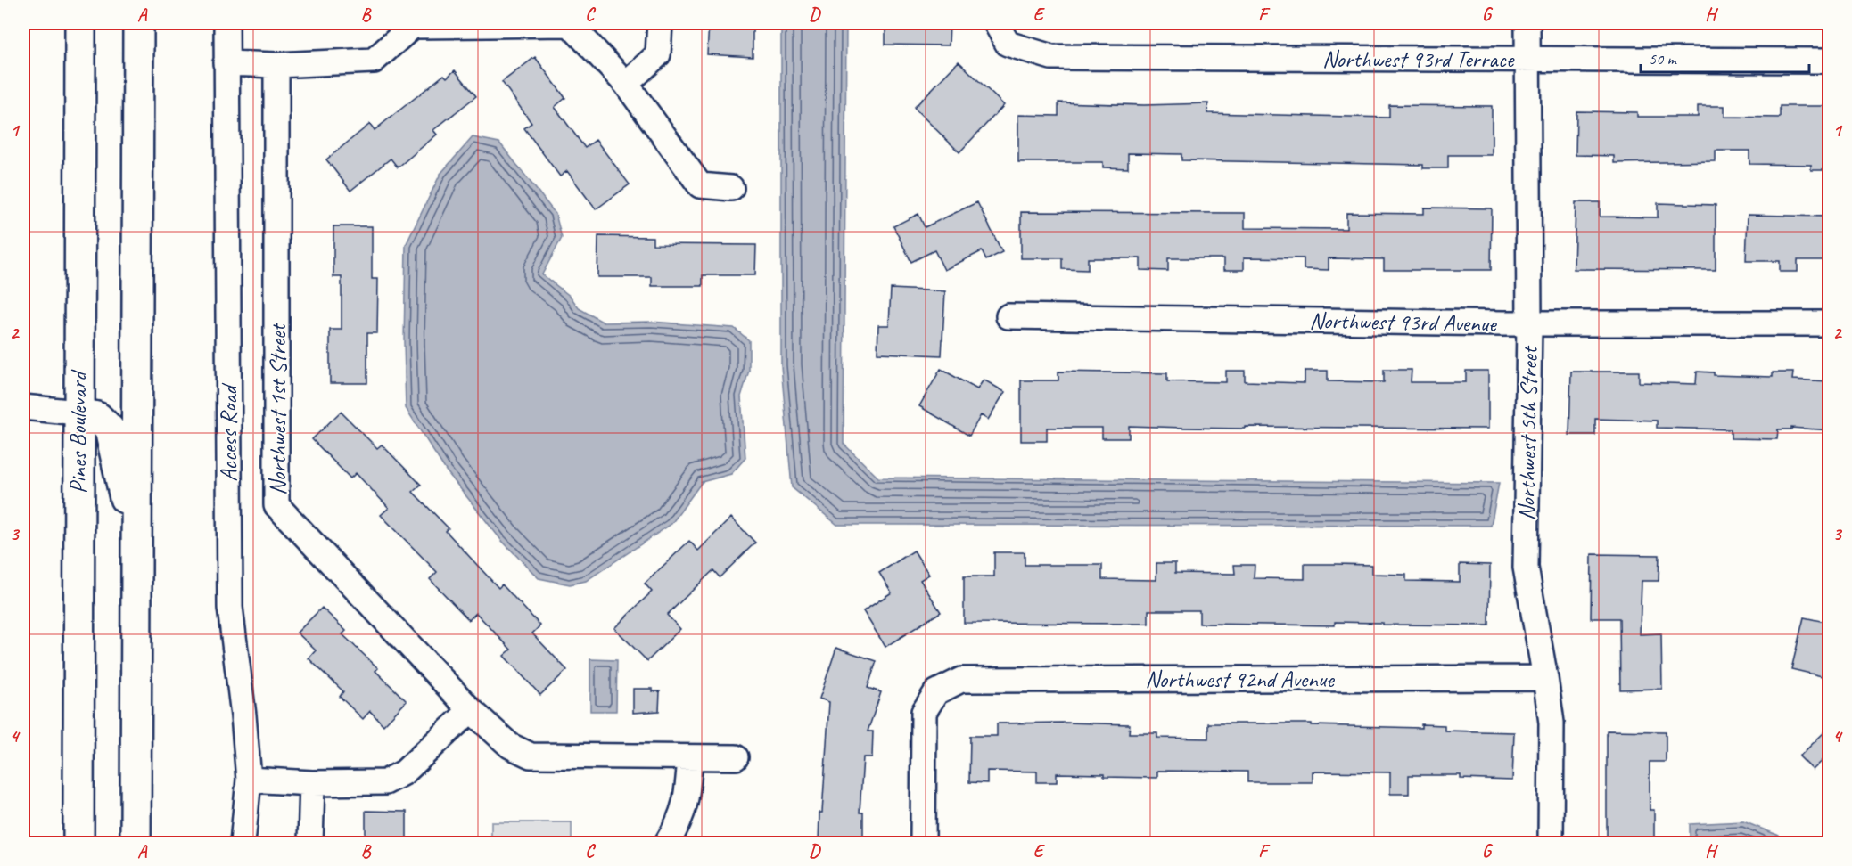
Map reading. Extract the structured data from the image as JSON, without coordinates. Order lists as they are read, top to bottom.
{
  "streets": {
    "highway": ["Pines Boulevard"],
    "street": [
      "Northwest 93rd Terrace",
      "Northwest 93rd Avenue",
      "Northwest 1st Street",
      "Access Road",
      "Northwest 5th Street",
      "Northwest 92nd Avenue"
    ]
  },
  "crossings": [
    ["Northwest 93rd Terrace", "Northwest 5th Street"],
    ["Northwest 93rd Avenue", "Northwest 5th Street"],
    ["Northwest 5th Street", "Northwest 92nd Avenue"]
  ],
  "scale_bar": "50 m",
  "grid": {
    "columns": [
      "A",
      "B",
      "C",
      "D",
      "E",
      "F",
      "G",
      "H"
    ],
    "rows": [
      "1",
      "2",
      "3",
      "4"
    ]
  }
}
